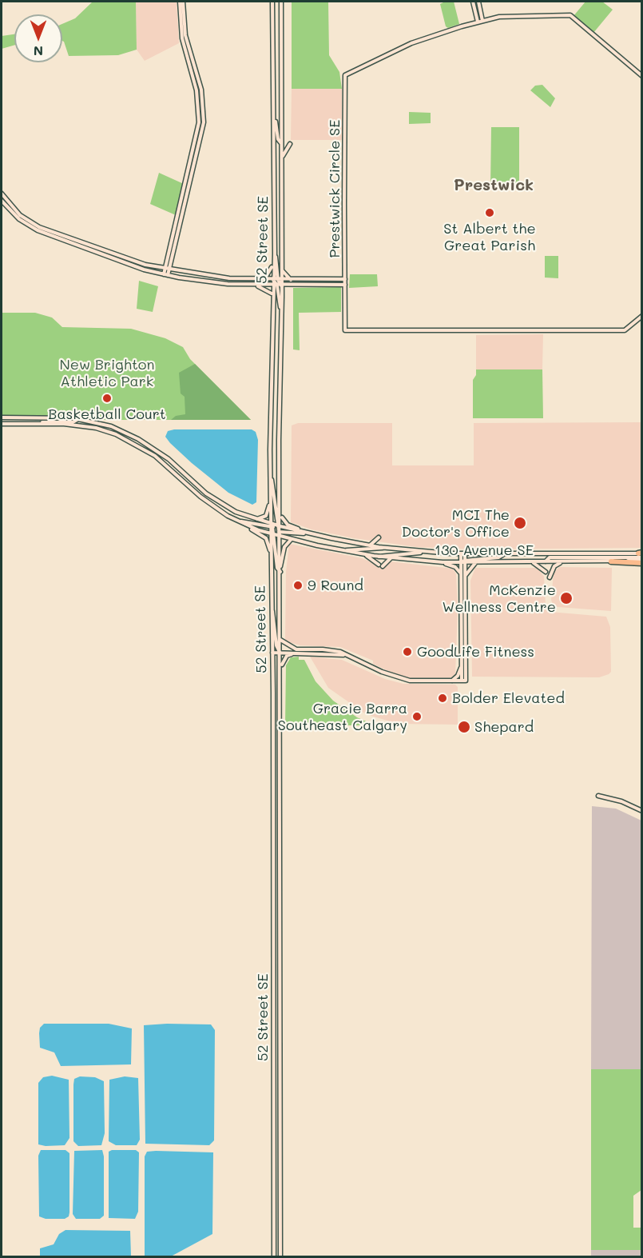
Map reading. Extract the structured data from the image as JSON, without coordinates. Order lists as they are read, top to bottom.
{
  "streets": {
    "main road": ["Prestwick Circle SE", "52 Street SE", "130 Avenue SE"]
  },
  "crossings": [
    ["52 Street SE", "130 Avenue SE"]
  ],
  "districts": ["Prestwick"],
  "parks": ["New Brighton Athletic Park"],
  "places": [
    "St Albert the Great Parish",
    "Basketball Court",
    "MCI The Doctor's Office",
    "9 Round",
    "McKenzie Wellness Centre",
    "GoodLife Fitness",
    "Bolder Elevated",
    "Gracie Barra Southeast Calgary",
    "Shepard"
  ],
  "north": "bottom"
}
